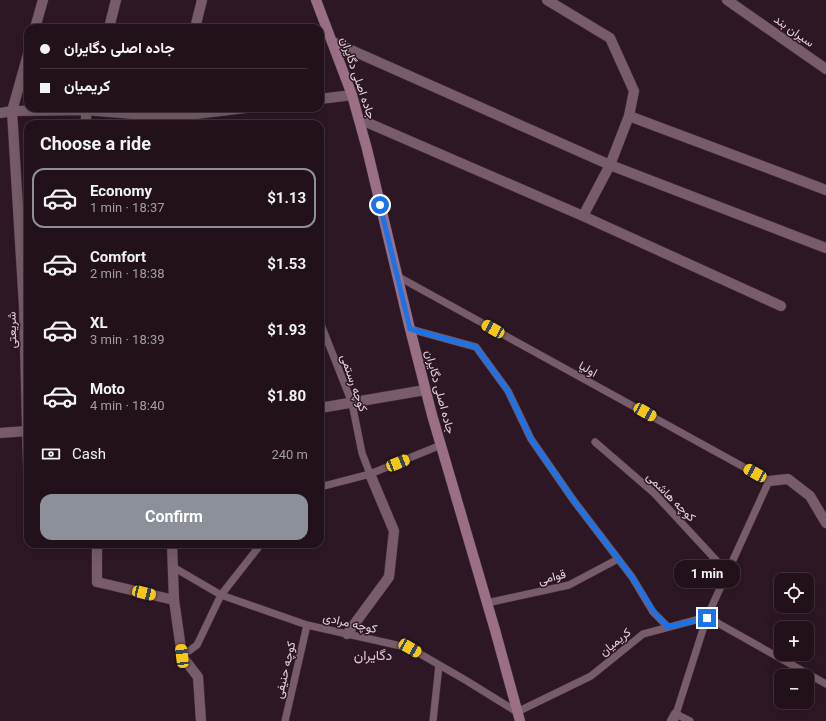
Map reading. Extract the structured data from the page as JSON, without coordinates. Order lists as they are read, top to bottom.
{
  "streets": {
    "street": ["سیران بند", "جاده اصلی دگایران", "شریعتی"],
    "lane": [
      "اولیا",
      "کوچه رستمی",
      "کوچه هاشمی",
      "قوامی",
      "کوچه مرادی",
      "کریمیان",
      "کوچه حنیفی"
    ]
  },
  "crossings": [
    ["جاده اصلی دگایران", "اولیا"],
    ["جاده اصلی دگایران", "قوامی"],
    ["جاده اصلی دگایران", "کوچه مرادی"],
    ["جاده اصلی دگایران", "کریمیان"],
    ["کوچه مرادی", "کریمیان"],
    ["کوچه مرادی", "کوچه حنیفی"]
  ],
  "districts": ["دگایران"],
  "page": {
    "banner": ["جاده اصلی دگایران", "کریمیان"],
    "heading": "Choose a ride",
    "list": [
      {
        "name": "Economy",
        "note": "1 min · 18:37",
        "value": "$1.13"
      },
      {
        "name": "Comfort",
        "note": "2 min · 18:38",
        "value": "$1.53"
      },
      {
        "name": "XL",
        "note": "3 min · 18:39",
        "value": "$1.93"
      },
      {
        "name": "Moto",
        "note": "4 min · 18:40",
        "value": "$1.80"
      }
    ],
    "pay": ["Cash", "240 m"],
    "buttons": "Confirm",
    "bubble": "1 min",
    "map_buttons": ["+", "−"]
  }
}
